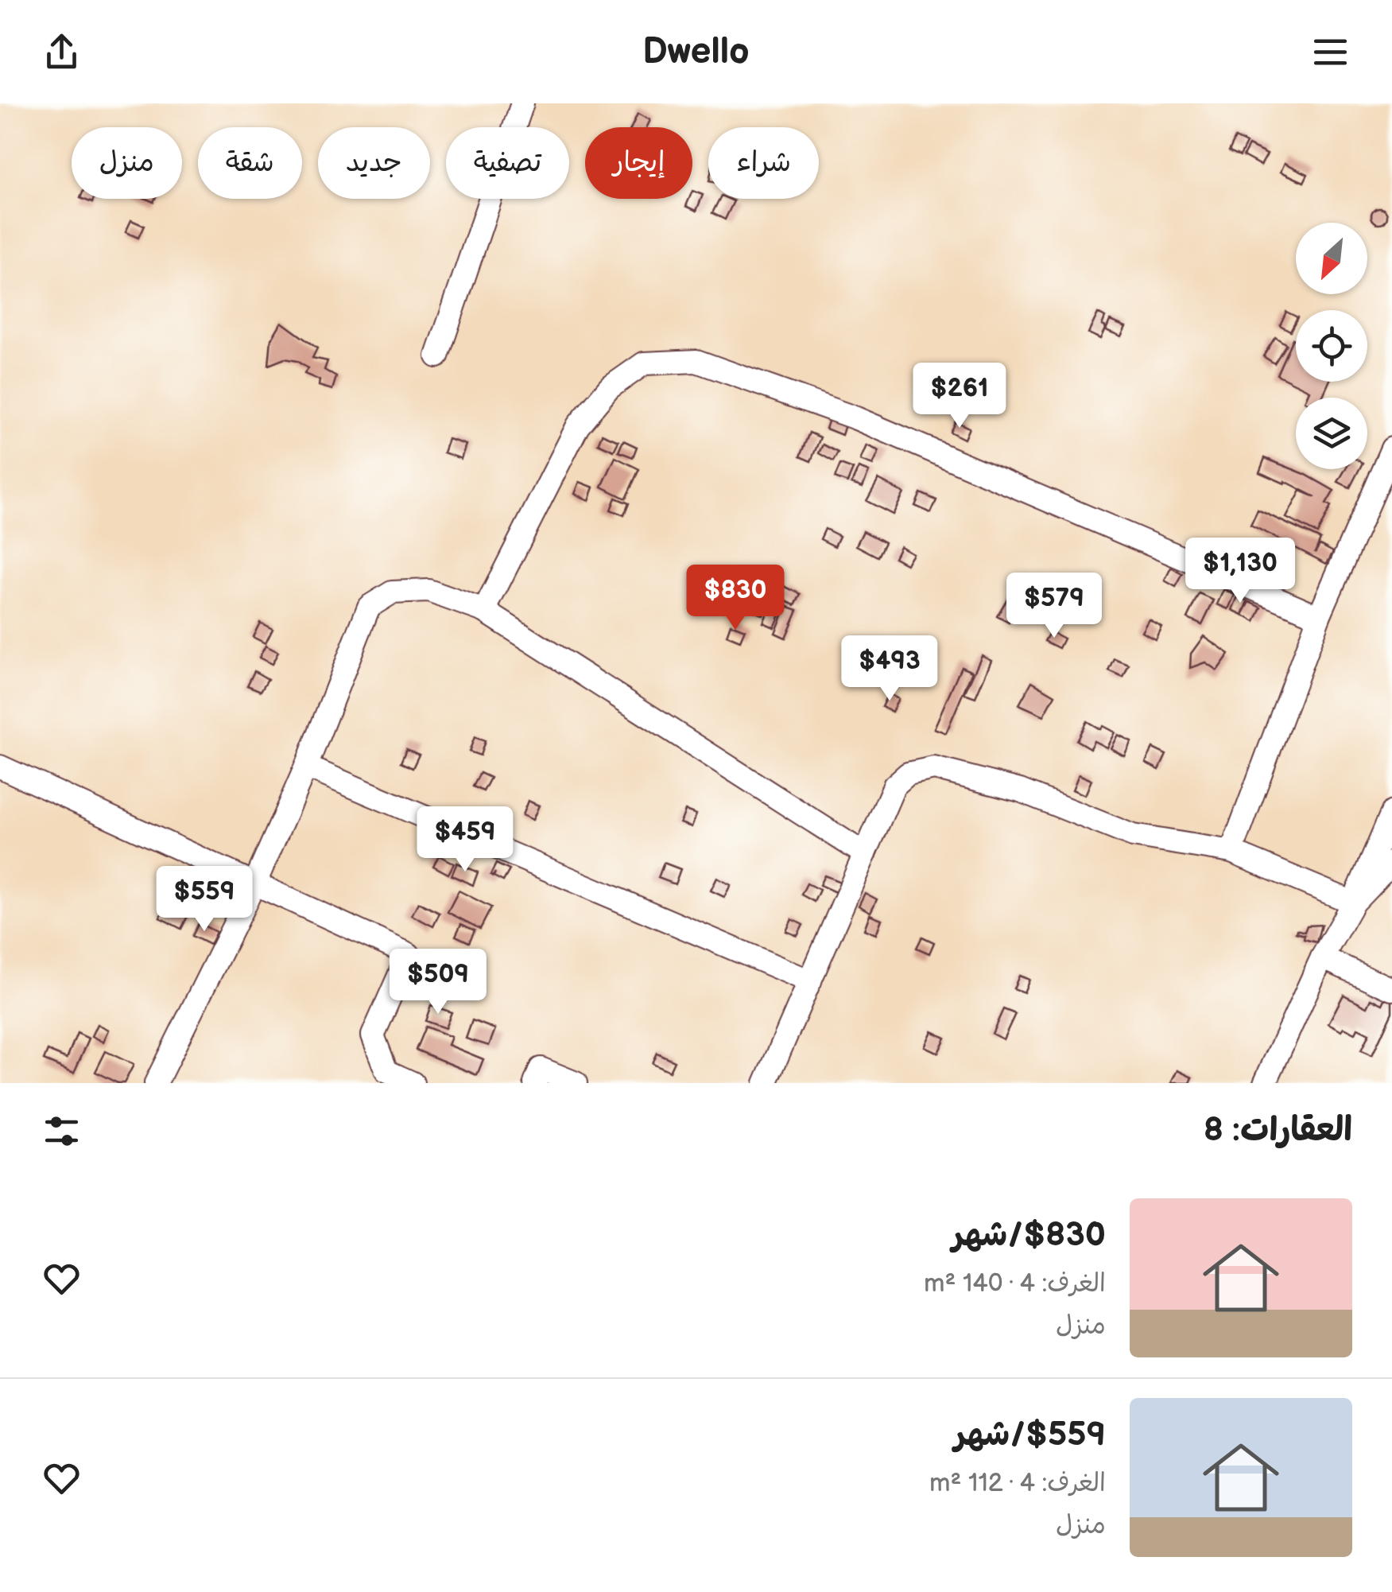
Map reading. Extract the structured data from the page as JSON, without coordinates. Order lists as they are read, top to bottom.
{
  "north": "bottom left",
  "page": {
    "header": "Dwello",
    "chip": [
      "شراء",
      "إيجار",
      "تصفية",
      "جديد",
      "شقة",
      "منزل"
    ],
    "price": [
      "$261",
      "$1,130",
      "$830",
      "$579",
      "$493",
      "$459",
      "$559",
      "$509"
    ],
    "heading": "العقارات: 8",
    "list": [
      {
        "name": "$830/شهر",
        "note": "الغرف: 4 · 140 m² · منزل"
      },
      {
        "name": "$559/شهر",
        "note": "الغرف: 4 · 112 m² · منزل"
      }
    ]
  }
}
